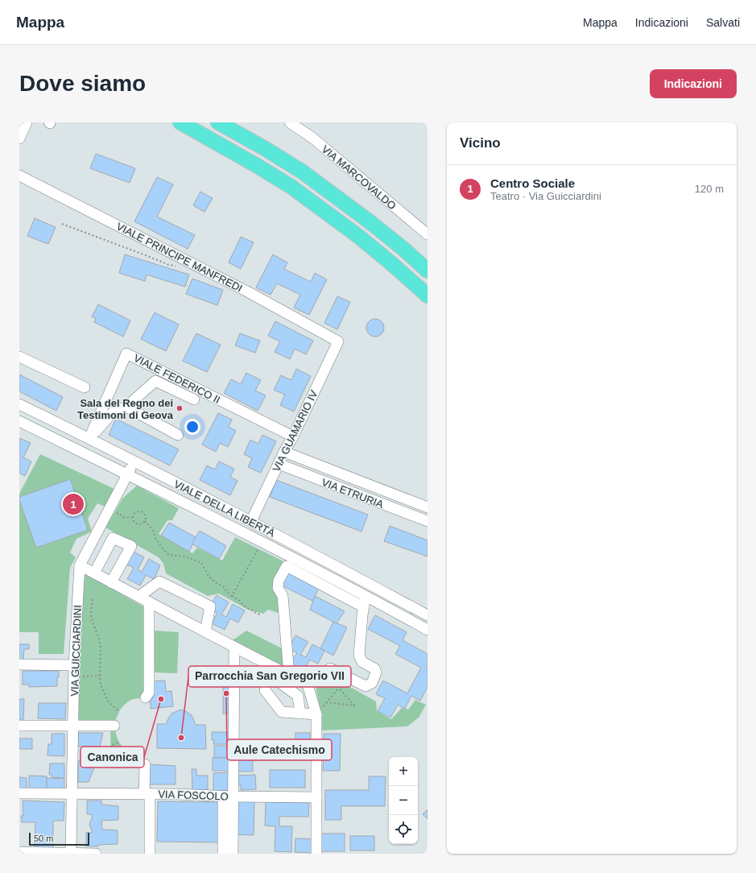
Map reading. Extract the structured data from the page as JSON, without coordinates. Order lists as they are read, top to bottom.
{
  "streets": {
    "street": [
      "VIA MARCOVALDO",
      "VIALE PRINCIPE MANFREDI",
      "VIALE FEDERICO II",
      "VIA GUAMARIO IV",
      "VIA ETRURIA",
      "VIALE DELLA LIBERTÀ",
      "VIA GUICCIARDINI",
      "VIA FOSCOLO"
    ]
  },
  "crossings": [
    ["VIALE PRINCIPE MANFREDI", "VIA GUAMARIO IV"],
    ["VIALE FEDERICO II", "VIA GUAMARIO IV"],
    ["VIALE FEDERICO II", "VIALE DELLA LIBERTÀ"],
    ["VIA GUAMARIO IV", "VIA ETRURIA"],
    ["VIA GUAMARIO IV", "VIALE DELLA LIBERTÀ"],
    ["VIALE DELLA LIBERTÀ", "VIA GUICCIARDINI"],
    ["VIA GUICCIARDINI", "VIA FOSCOLO"]
  ],
  "places": [
    "Sala del Regno dei Testimoni di Geova",
    "Aule Catechismo",
    "Canonica",
    "Parrocchia San Gregorio VII"
  ],
  "scale_bar": "50 m",
  "page": {
    "header": "Mappa",
    "nav": ["Mappa", "Indicazioni", "Salvati"],
    "buttons": "Indicazioni",
    "title": "Dove siamo",
    "heading": "Vicino",
    "list": [
      {
        "mark": "1",
        "name": "Centro Sociale",
        "note": "Teatro · Via Guicciardini",
        "value": "120 m"
      }
    ],
    "pins": "1",
    "map_buttons": ["+", "−"],
    "scale": "50 m"
  }
}
